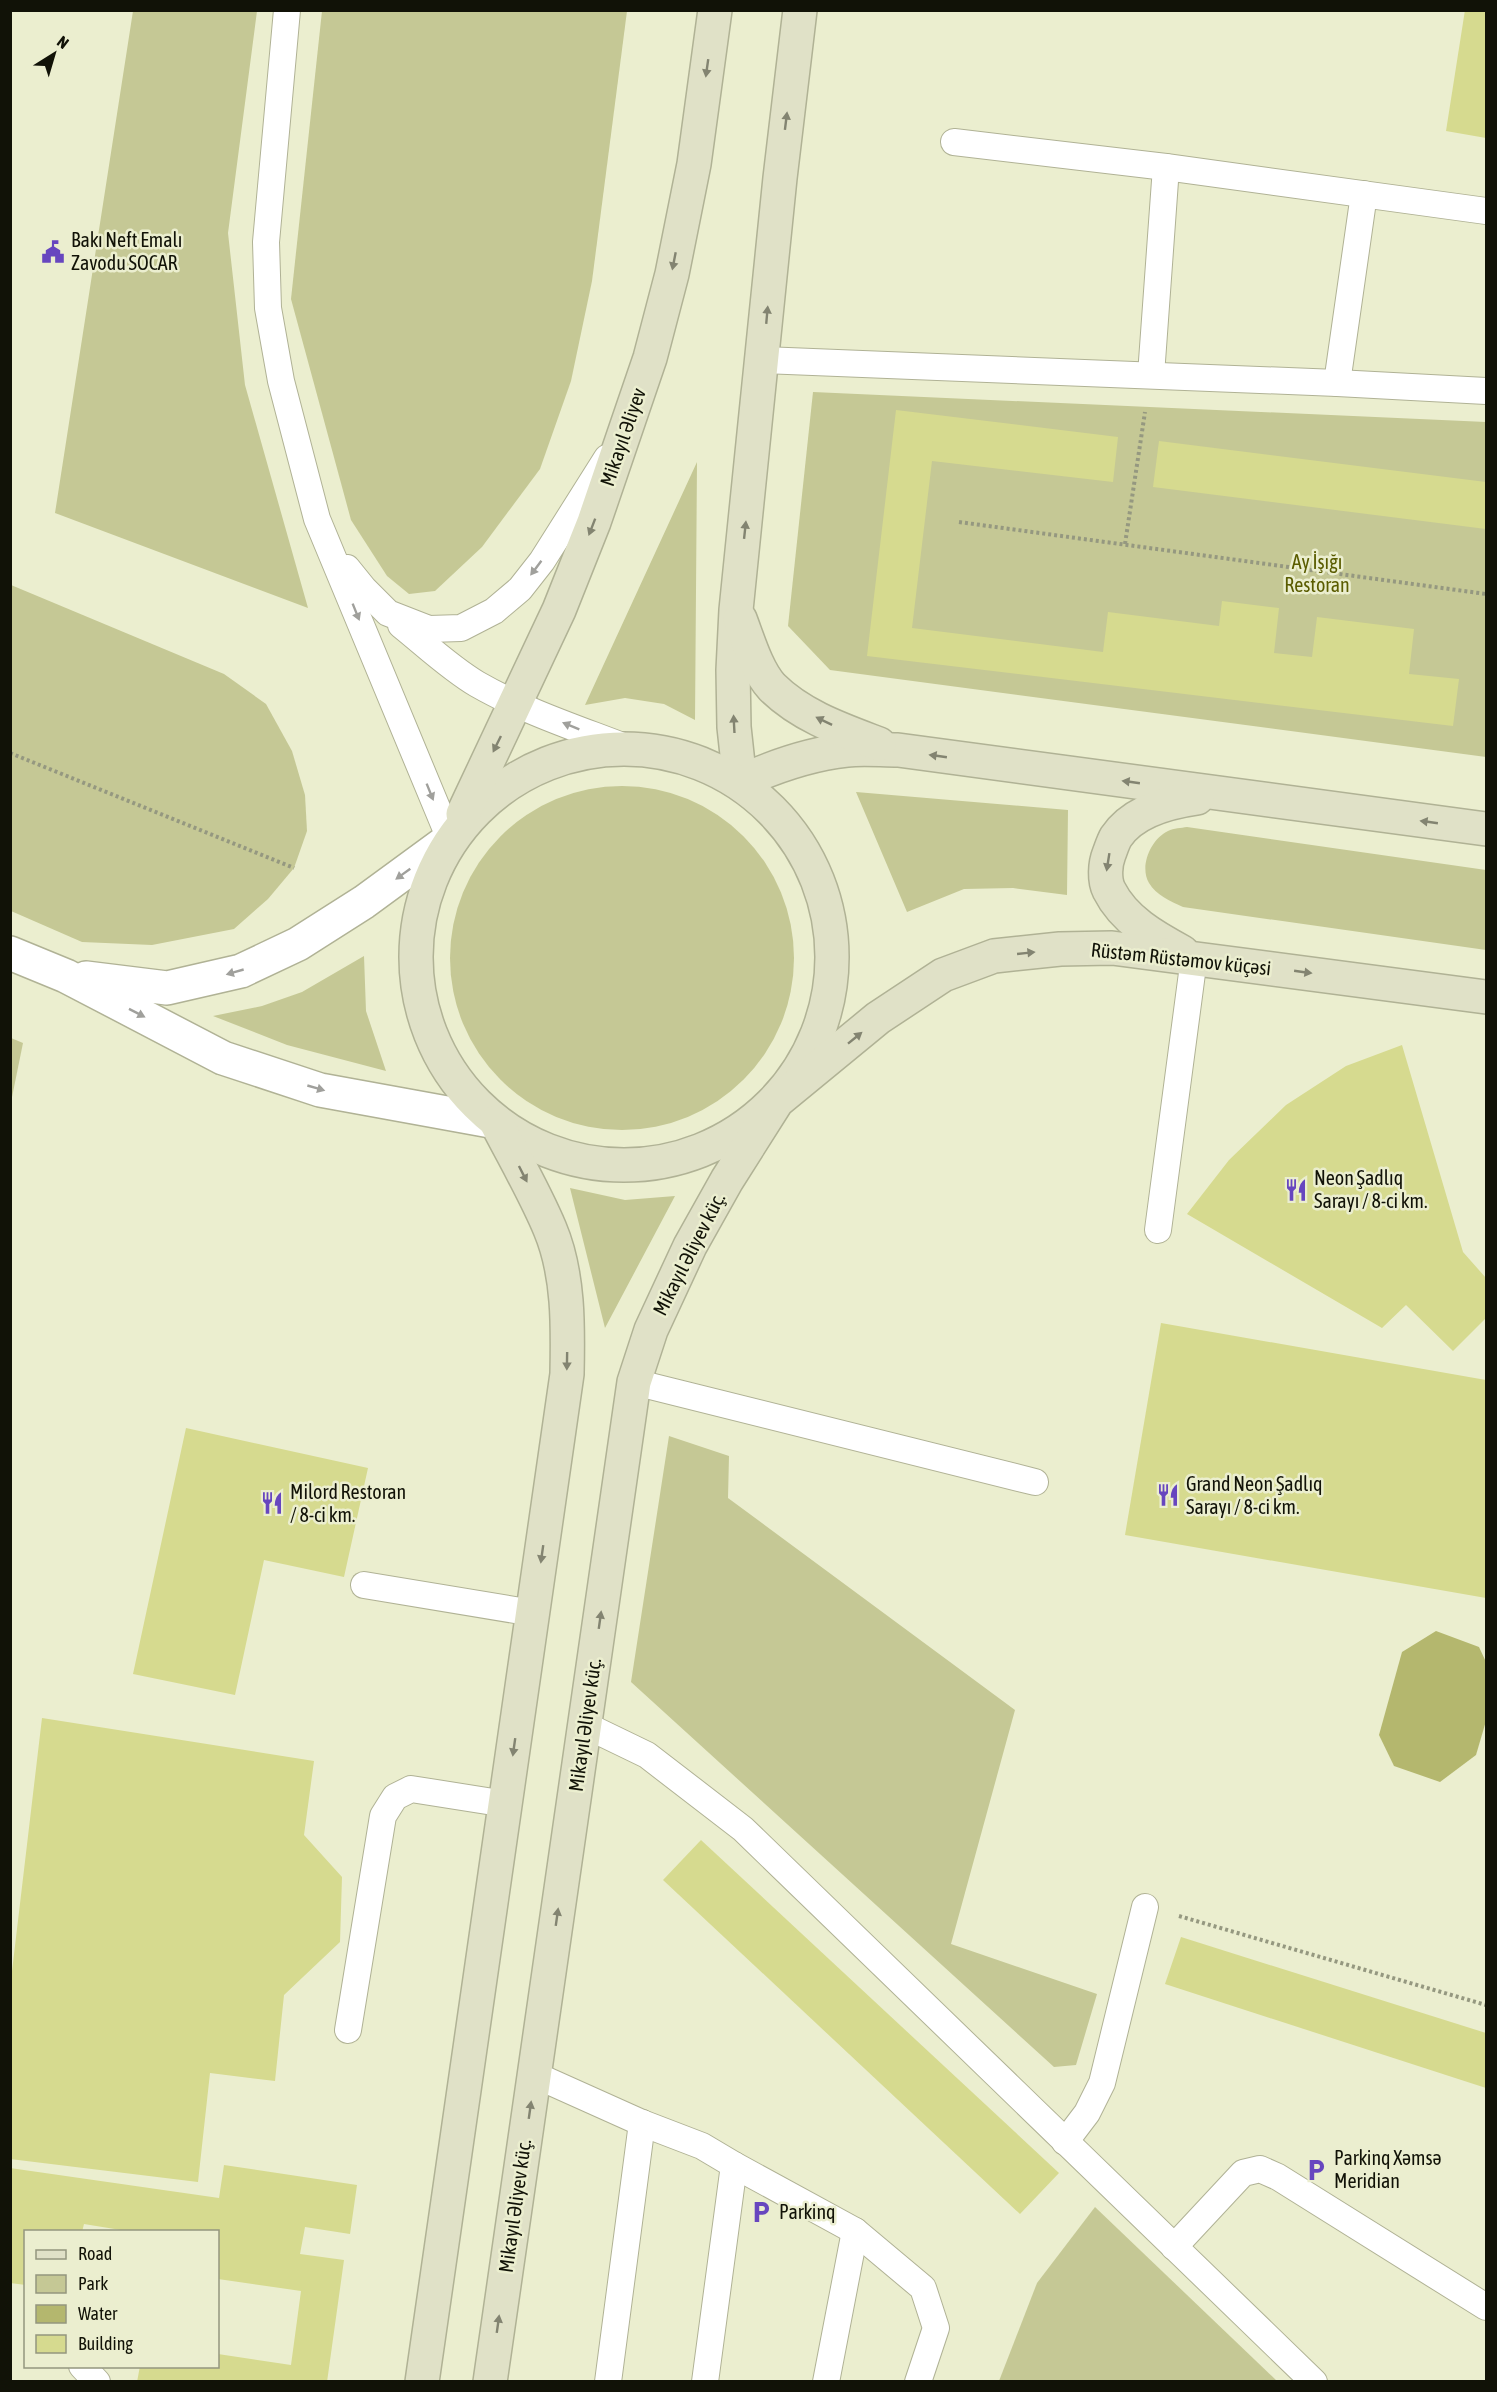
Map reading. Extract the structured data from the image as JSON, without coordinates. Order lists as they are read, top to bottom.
{
  "streets": {
    "main road": ["Mikayıl Əliyev", "Rüstəm Rüstəmov küçəsi", "Mikayıl Əliyev küç."]
  },
  "crossings": [
    ["Rüstəm Rüstəmov küçəsi", "Mikayıl Əliyev küç."]
  ],
  "parks": ["Ay İşığı Restoran"],
  "places": {
    "public building": ["Bakı Neft Emalı Zavodu SOCAR"],
    "restaurant": ["Neon Şadlıq Sarayı / 8-ci km.", "Grand Neon Şadlıq Sarayı / 8-ci km.", "Milord Restoran / 8-ci km."],
    "parking": ["Parkinq Xəmsə Meridian", "Parkinq"]
  },
  "legend": [
    "Road",
    "Park",
    "Water",
    "Building"
  ],
  "north": "top right"
}
